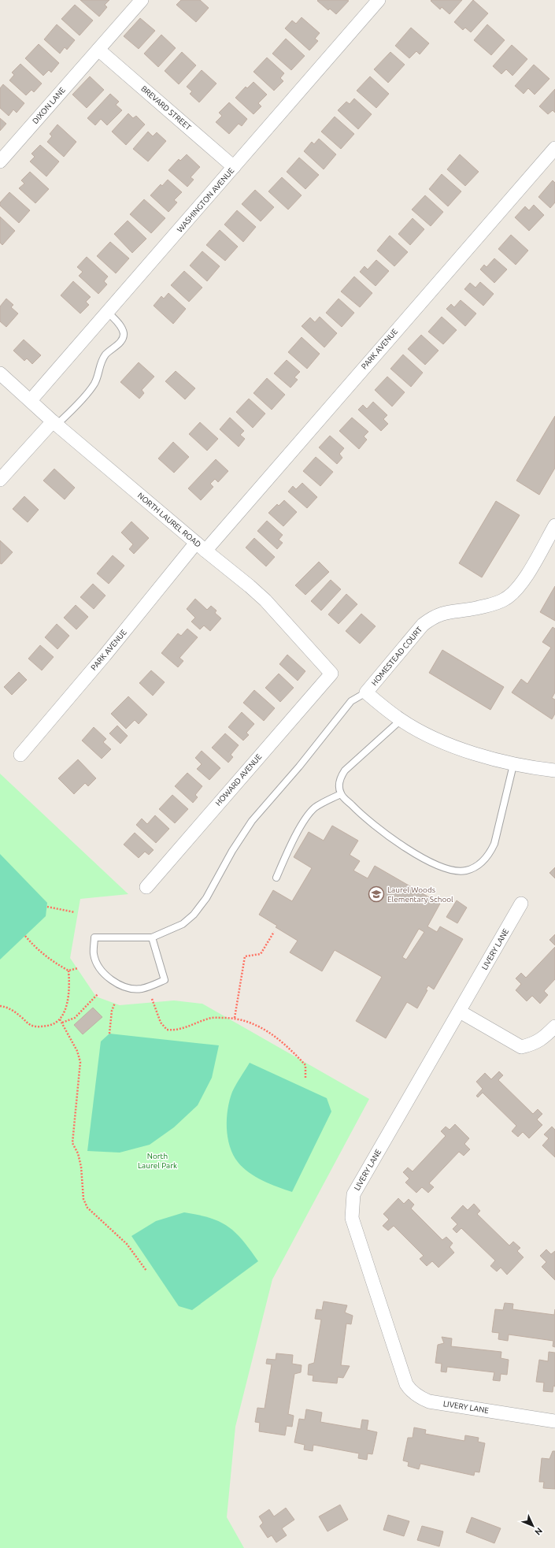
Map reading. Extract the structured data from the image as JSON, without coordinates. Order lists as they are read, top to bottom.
{
  "streets": {
    "street": [
      "DIXON LANE",
      "BREVARD STREET",
      "WASHINGTON AVENUE",
      "PARK AVENUE",
      "NORTH LAUREL ROAD",
      "HOMESTEAD COURT",
      "HOWARD AVENUE",
      "LIVERY LANE"
    ]
  },
  "crossings": [
    ["DIXON LANE", "BREVARD STREET"],
    ["BREVARD STREET", "WASHINGTON AVENUE"],
    ["WASHINGTON AVENUE", "NORTH LAUREL ROAD"],
    ["PARK AVENUE", "NORTH LAUREL ROAD"],
    ["NORTH LAUREL ROAD", "HOWARD AVENUE"]
  ],
  "parks": ["North Laurel Park"],
  "places": {
    "school or university": ["Laurel Woods Elementary School"]
  },
  "north": "bottom right"
}
